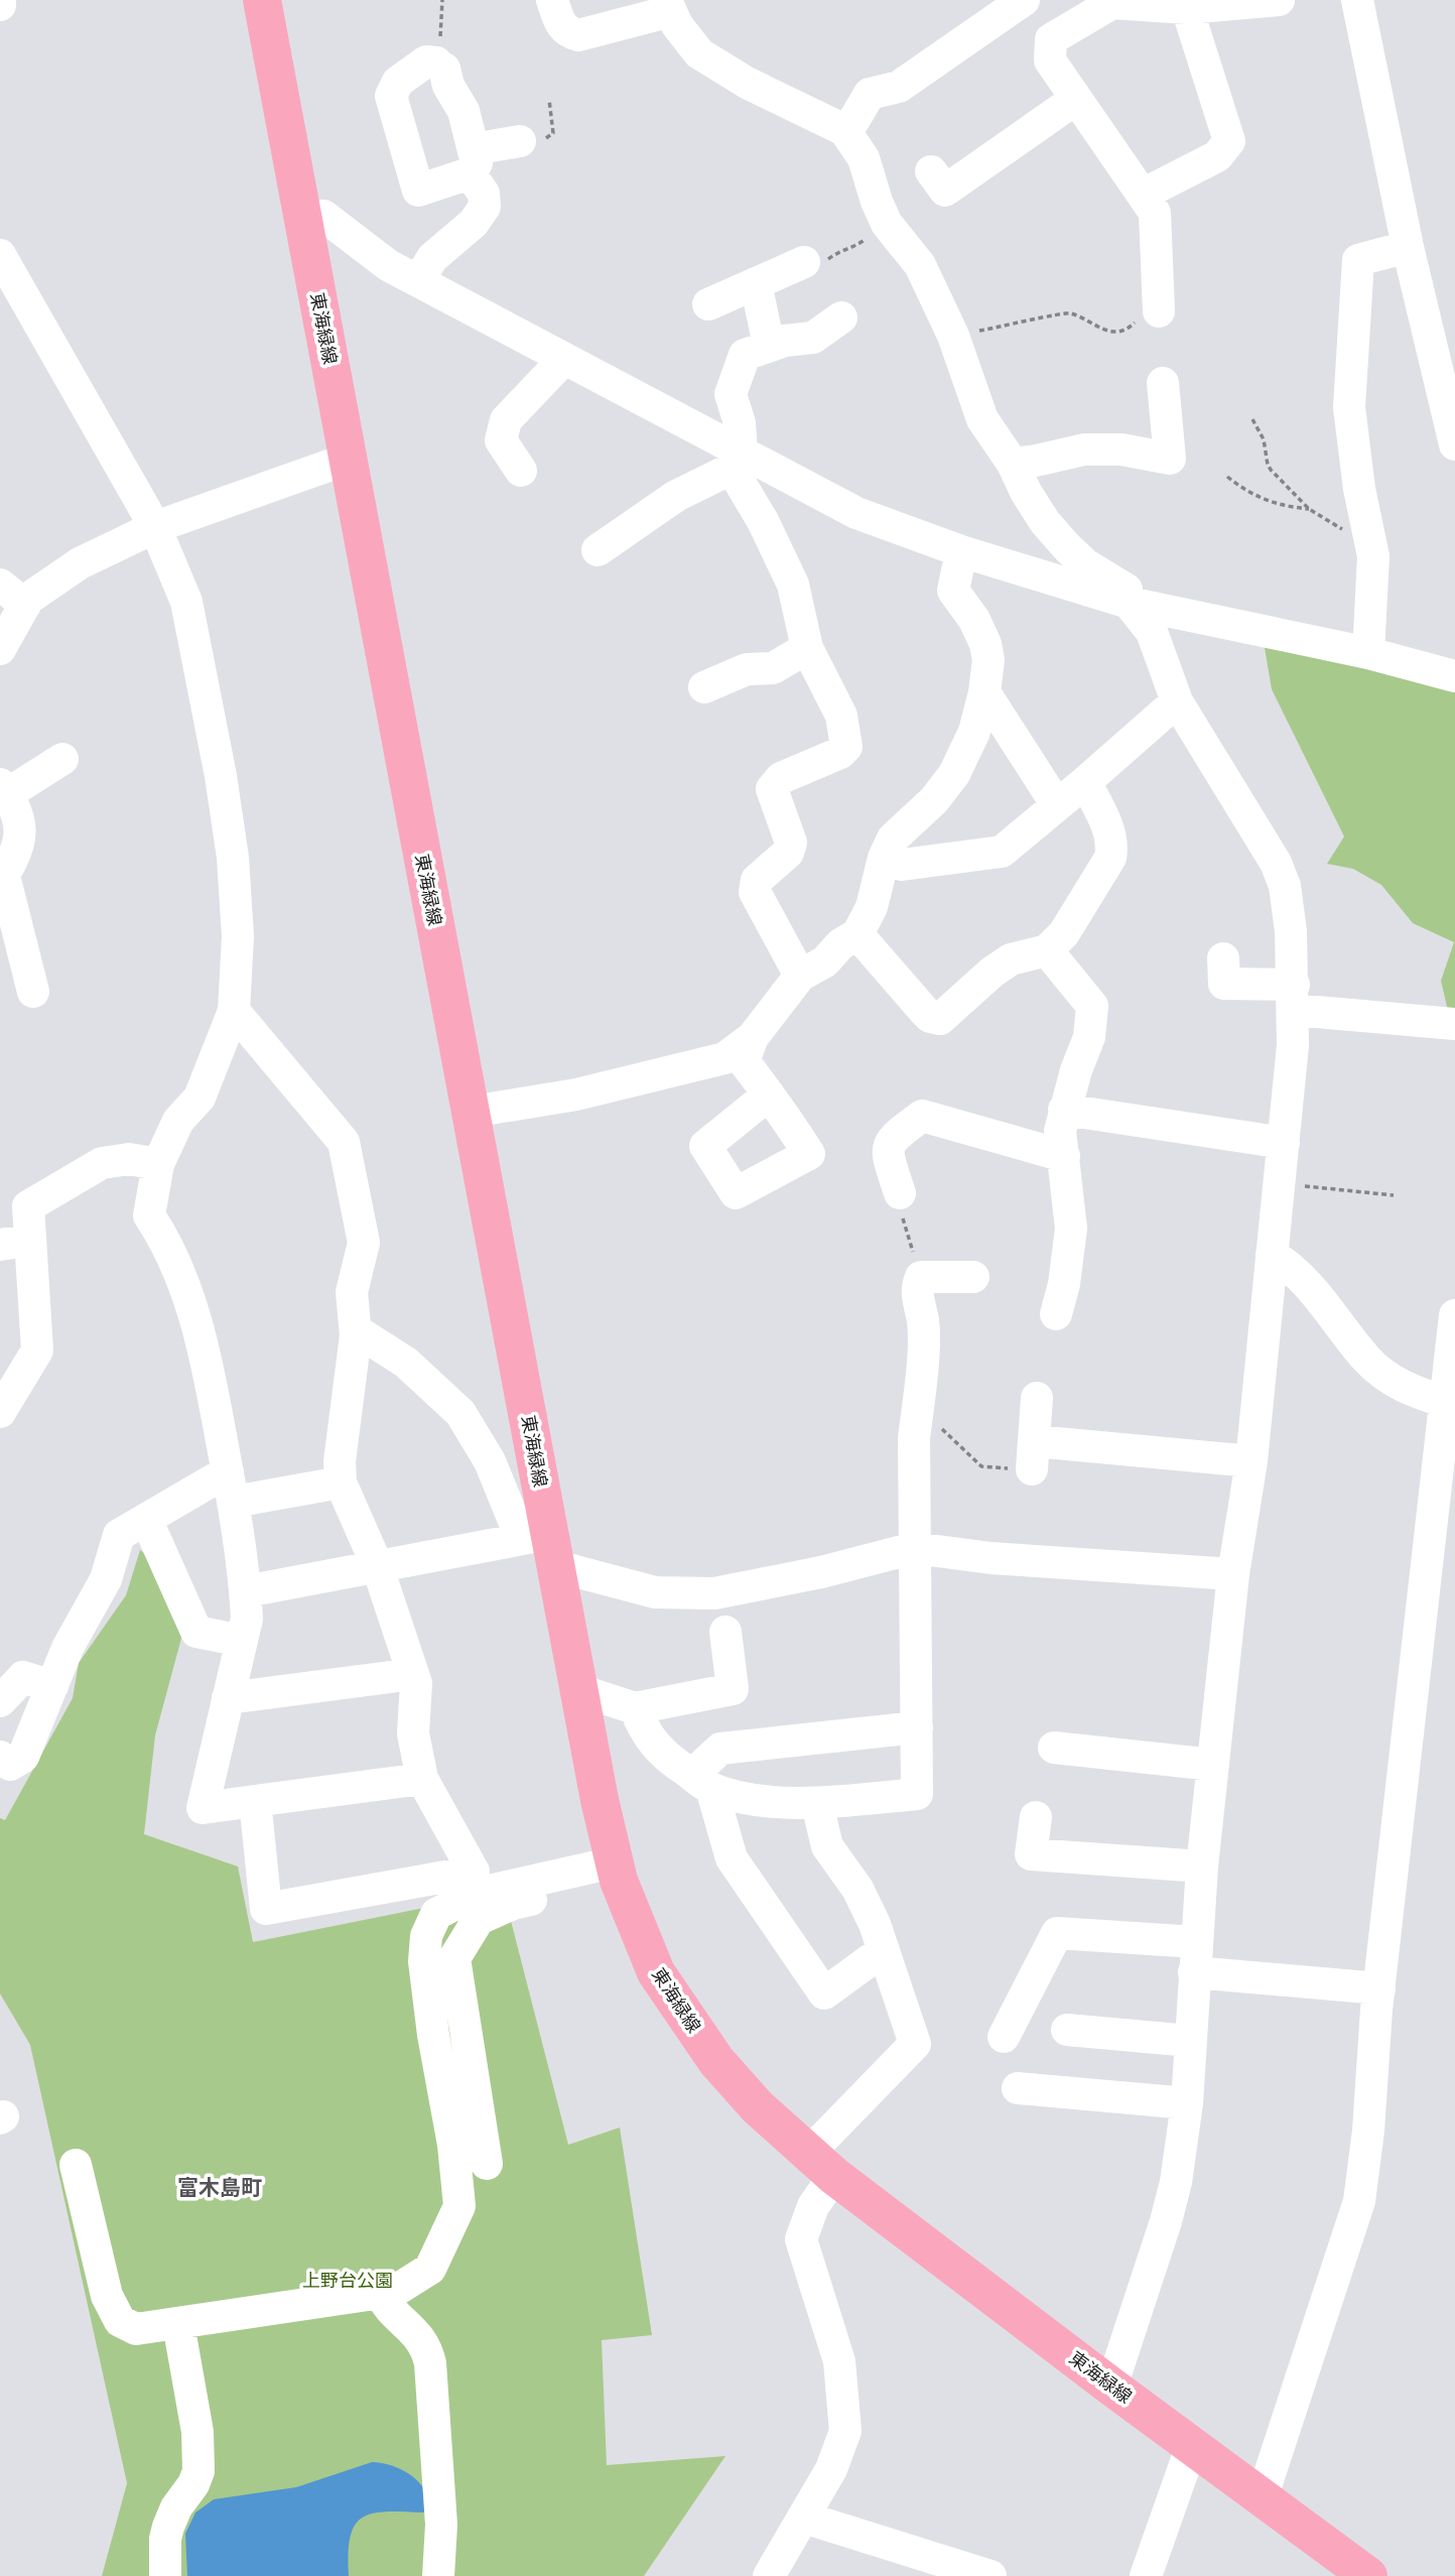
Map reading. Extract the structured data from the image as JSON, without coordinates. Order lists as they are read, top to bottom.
{
  "streets": {
    "main road": ["東海緑線"]
  },
  "districts": ["富木島町"],
  "parks": ["上野台公園"]
}
